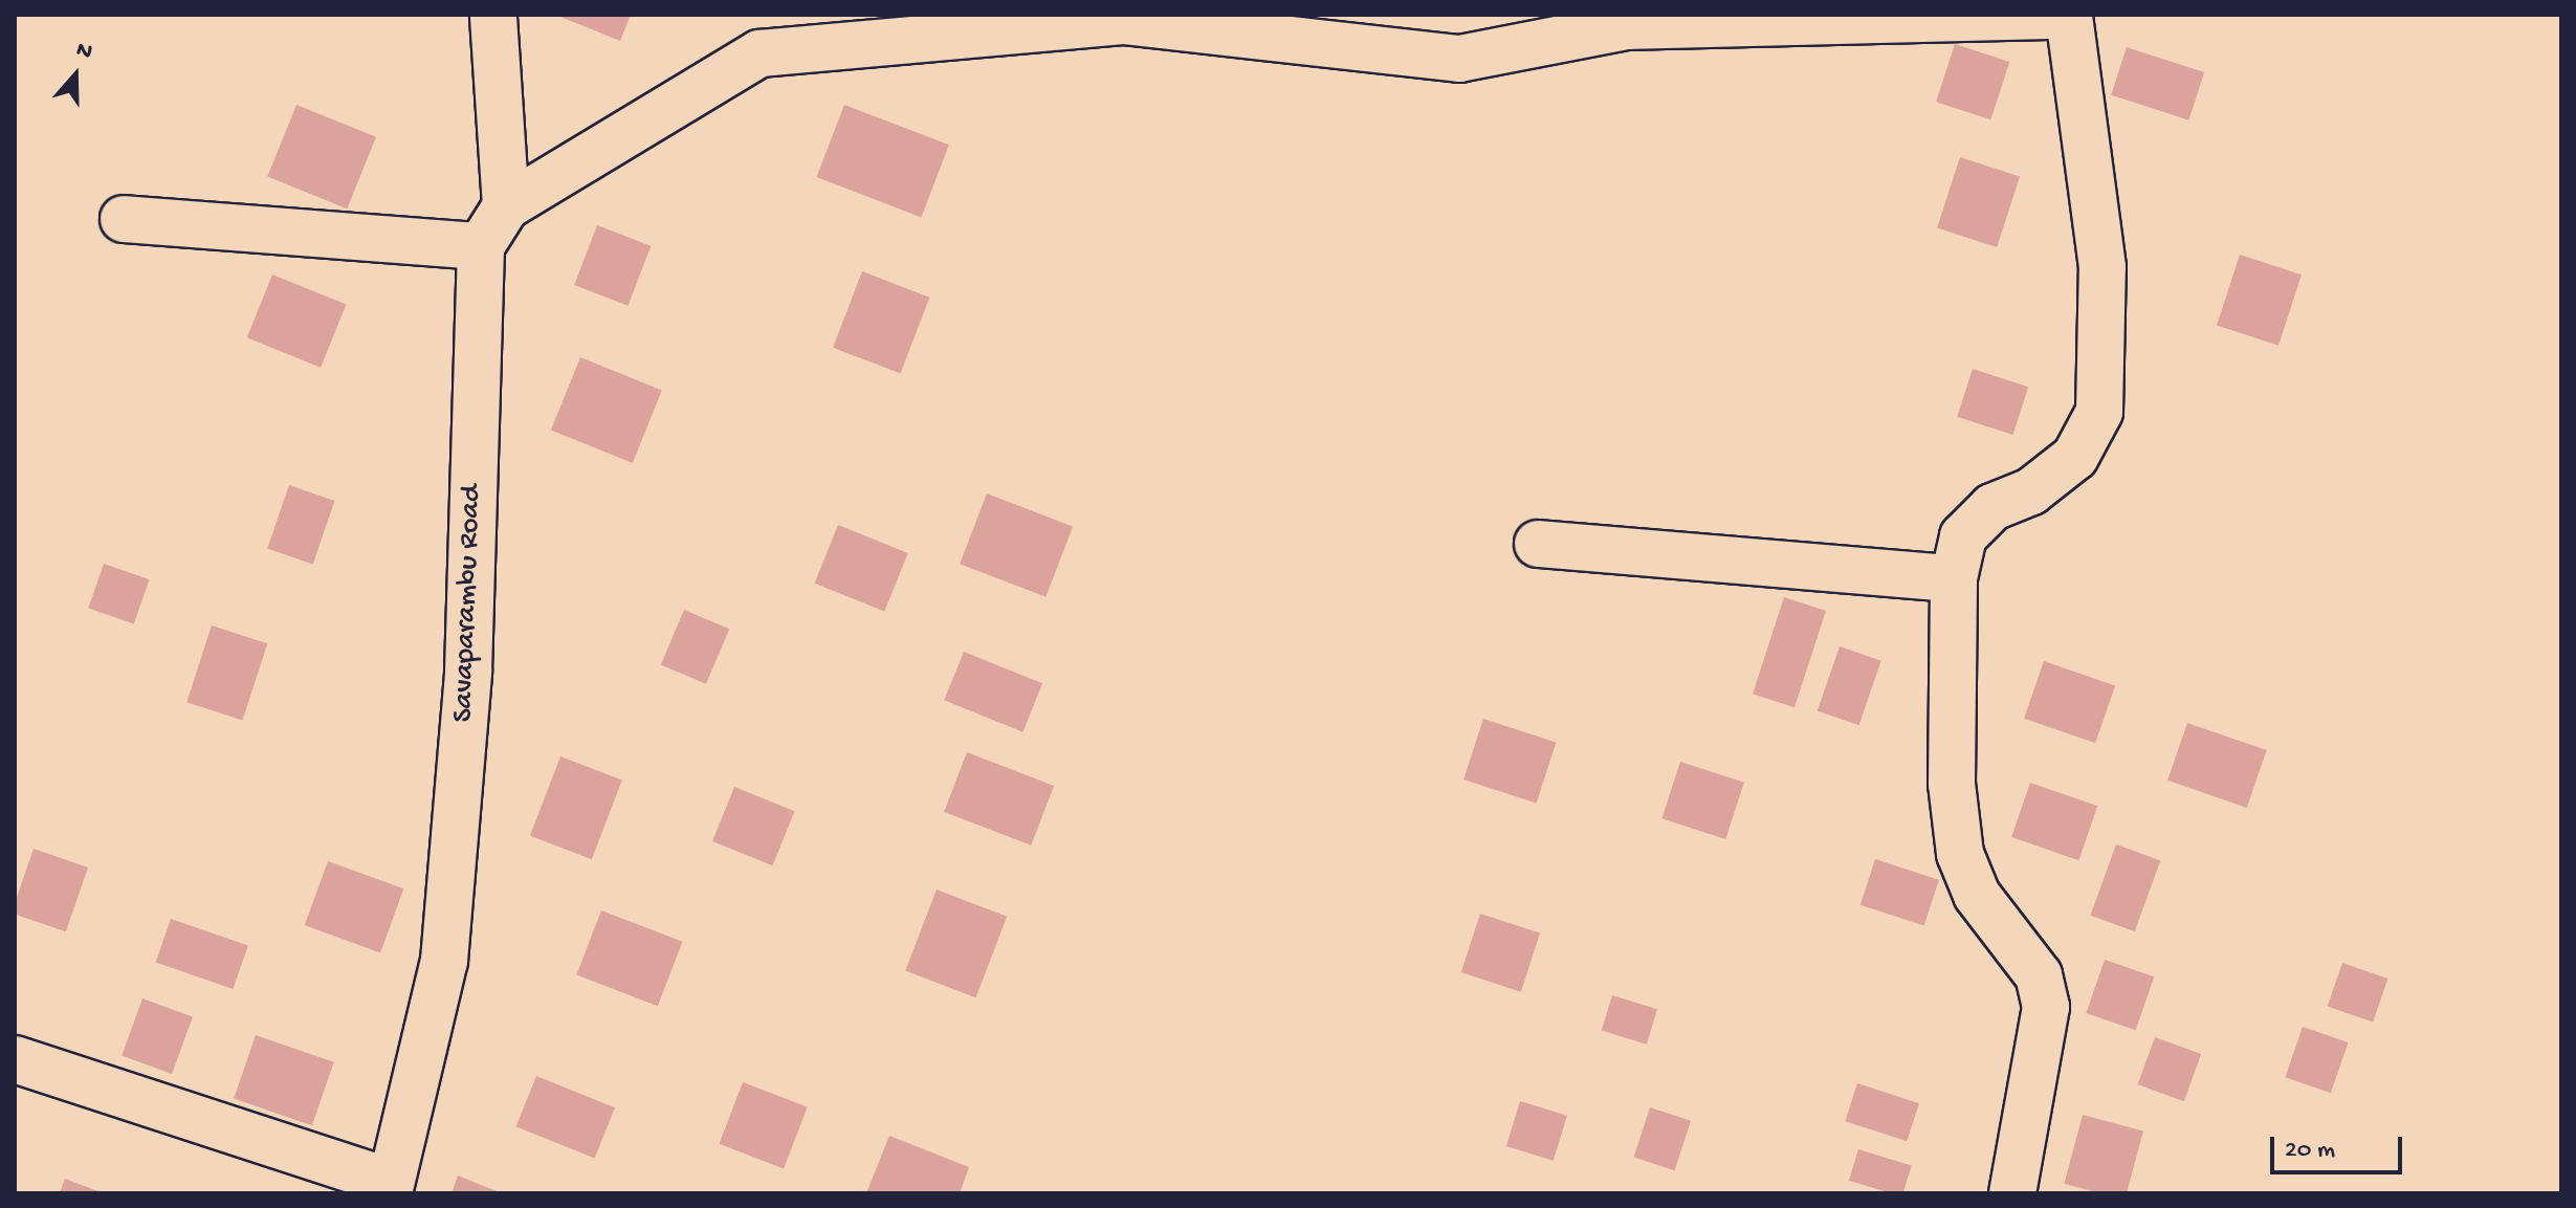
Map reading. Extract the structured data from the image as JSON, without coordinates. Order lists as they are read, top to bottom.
{
  "streets": {
    "street": ["Savaparambu Road"]
  },
  "scale_bar": "20 m",
  "north": "top"
}
